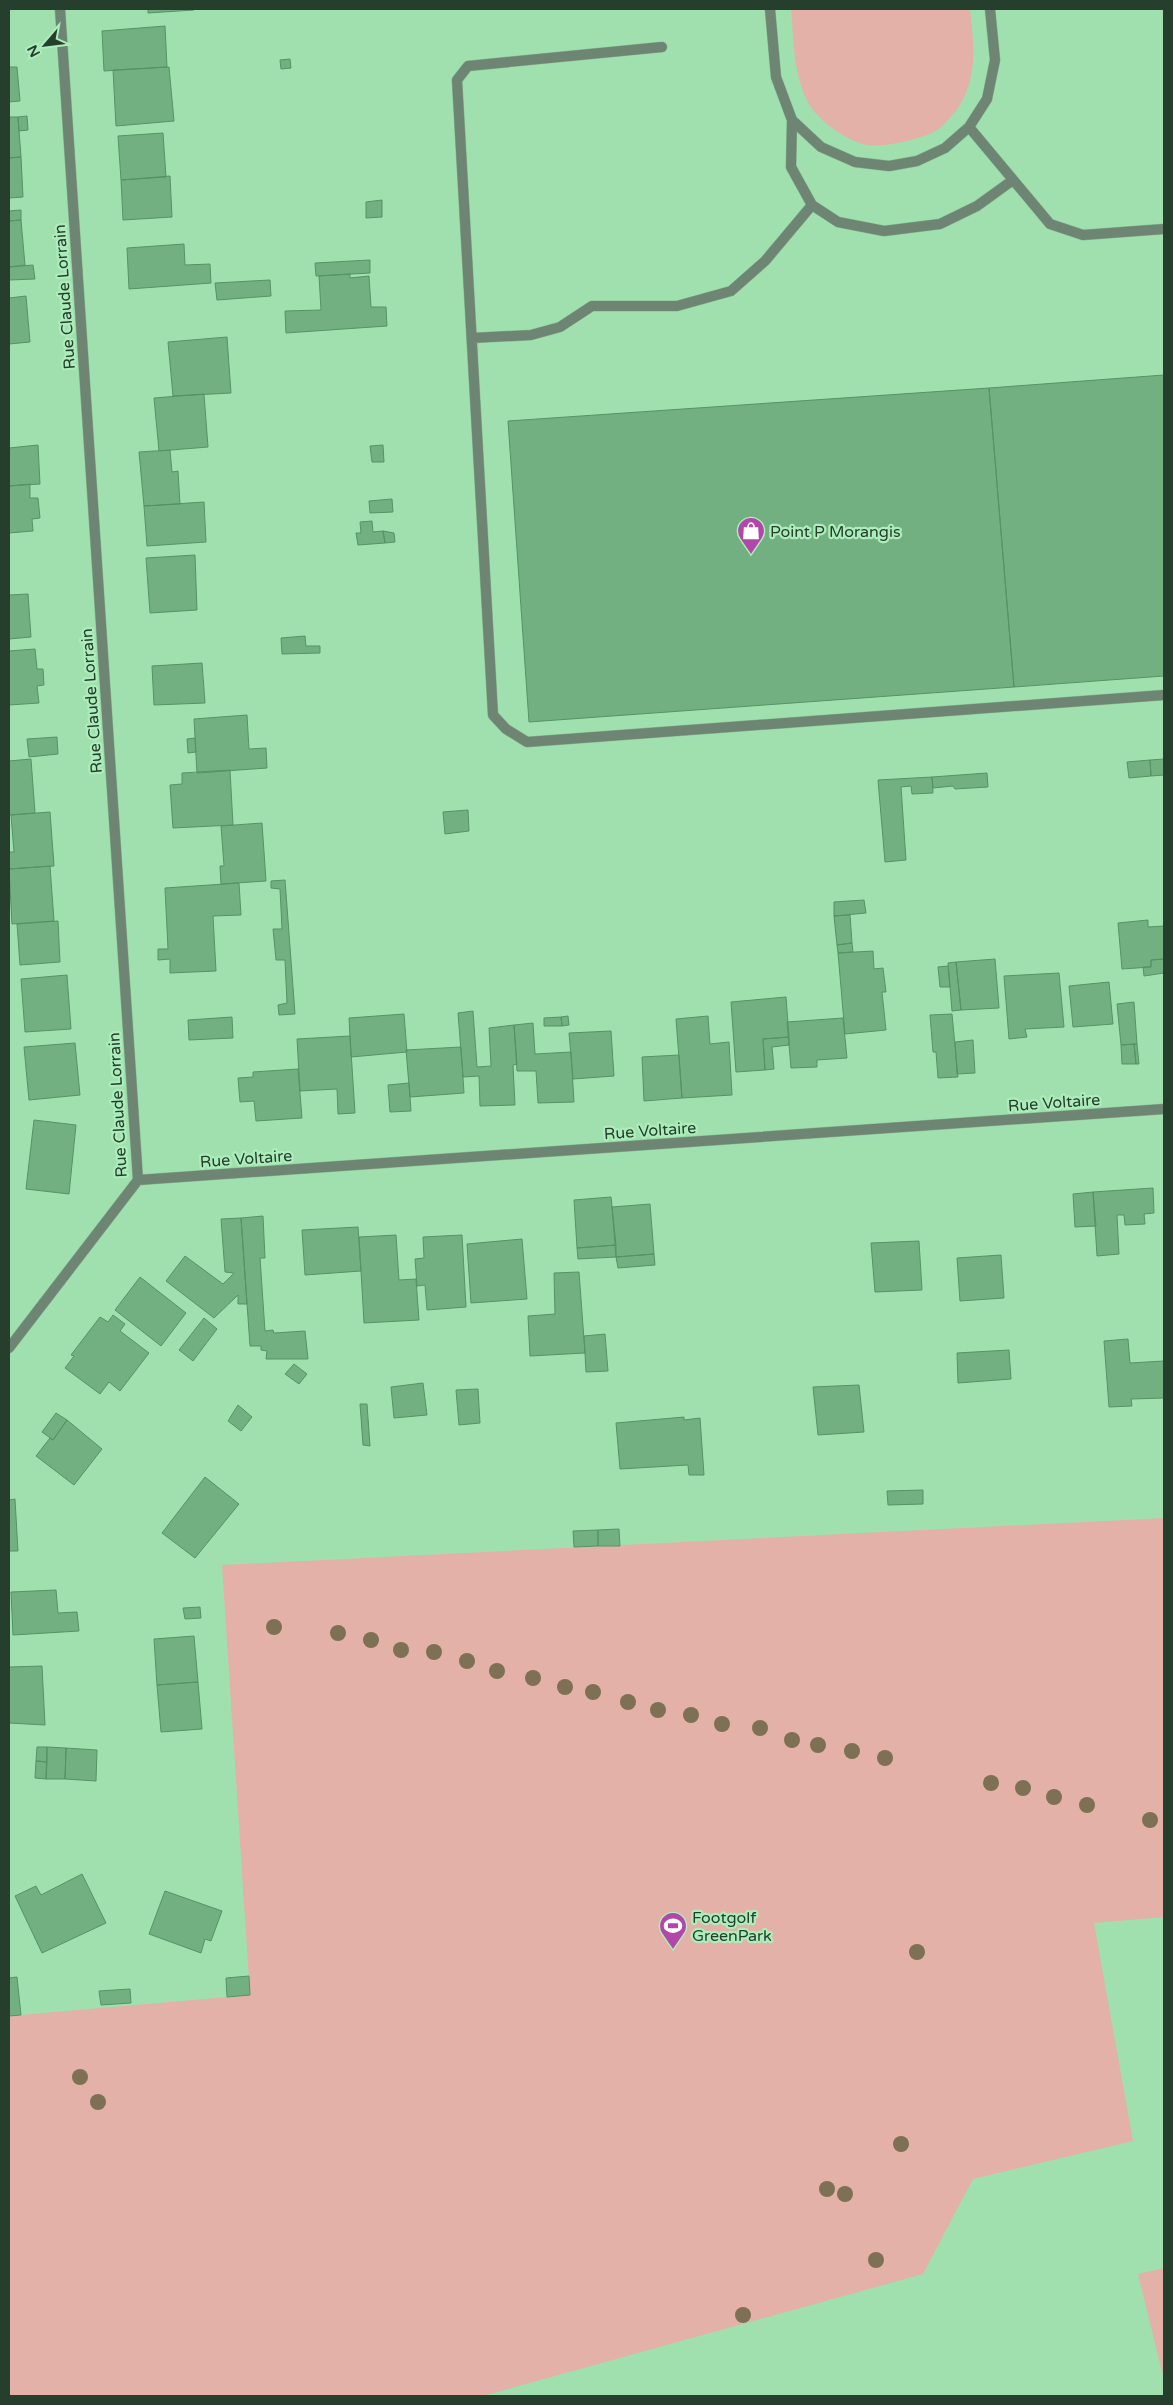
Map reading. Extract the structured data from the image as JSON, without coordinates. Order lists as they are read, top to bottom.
{
  "streets": {
    "street": ["Rue Claude Lorrain", "Rue Voltaire"]
  },
  "crossings": [
    ["Rue Claude Lorrain", "Rue Voltaire"]
  ],
  "places": {
    "shop": ["Point P Morangis"],
    "sports": ["Footgolf GreenPark"]
  },
  "north": "bottom left"
}
